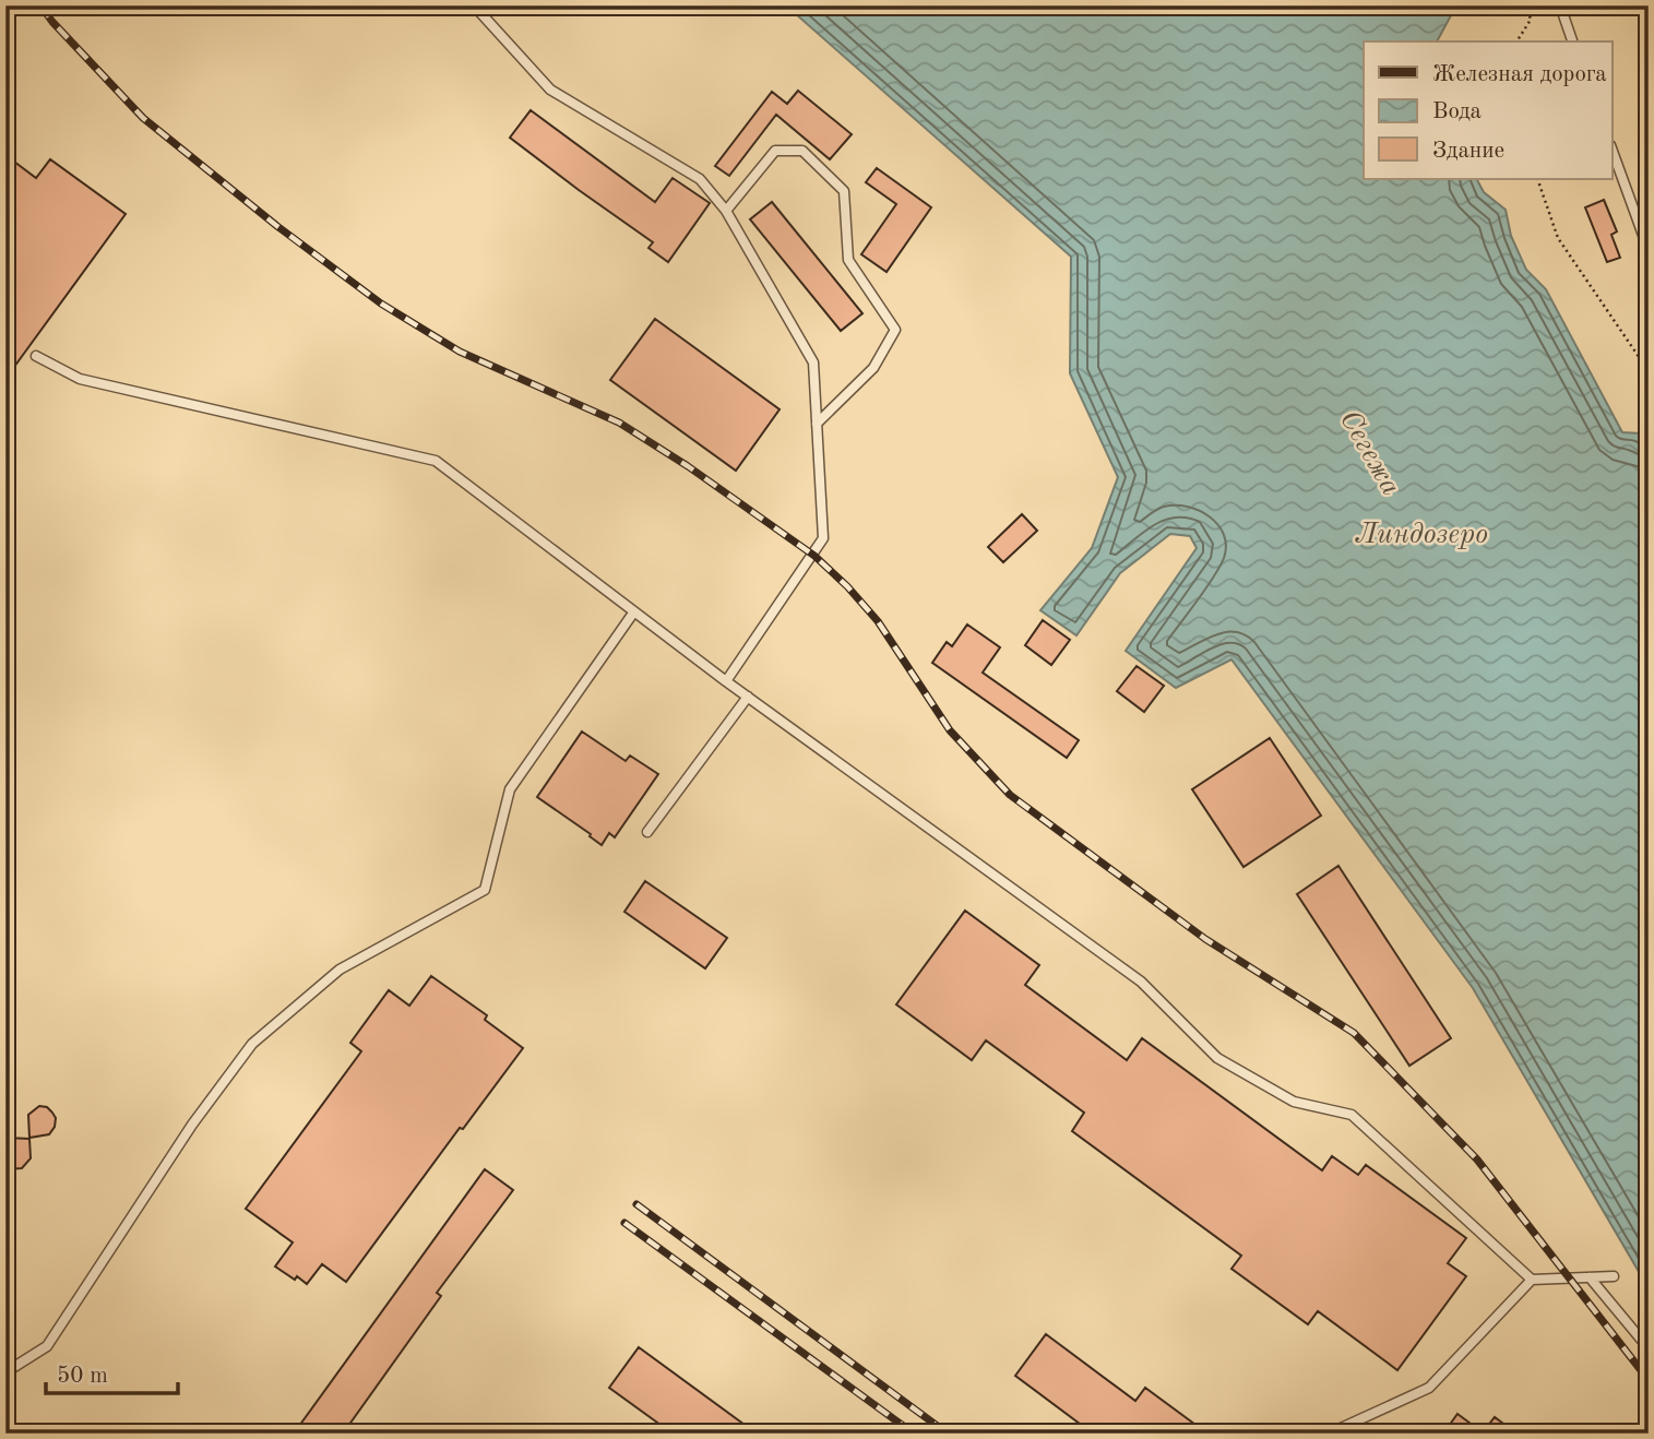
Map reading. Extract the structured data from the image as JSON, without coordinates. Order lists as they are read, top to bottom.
{
  "water": ["Сегежа", "Линдозеро"],
  "legend": ["Железная дорога", "Вода", "Здание"],
  "scale_bar": "50 m"
}
